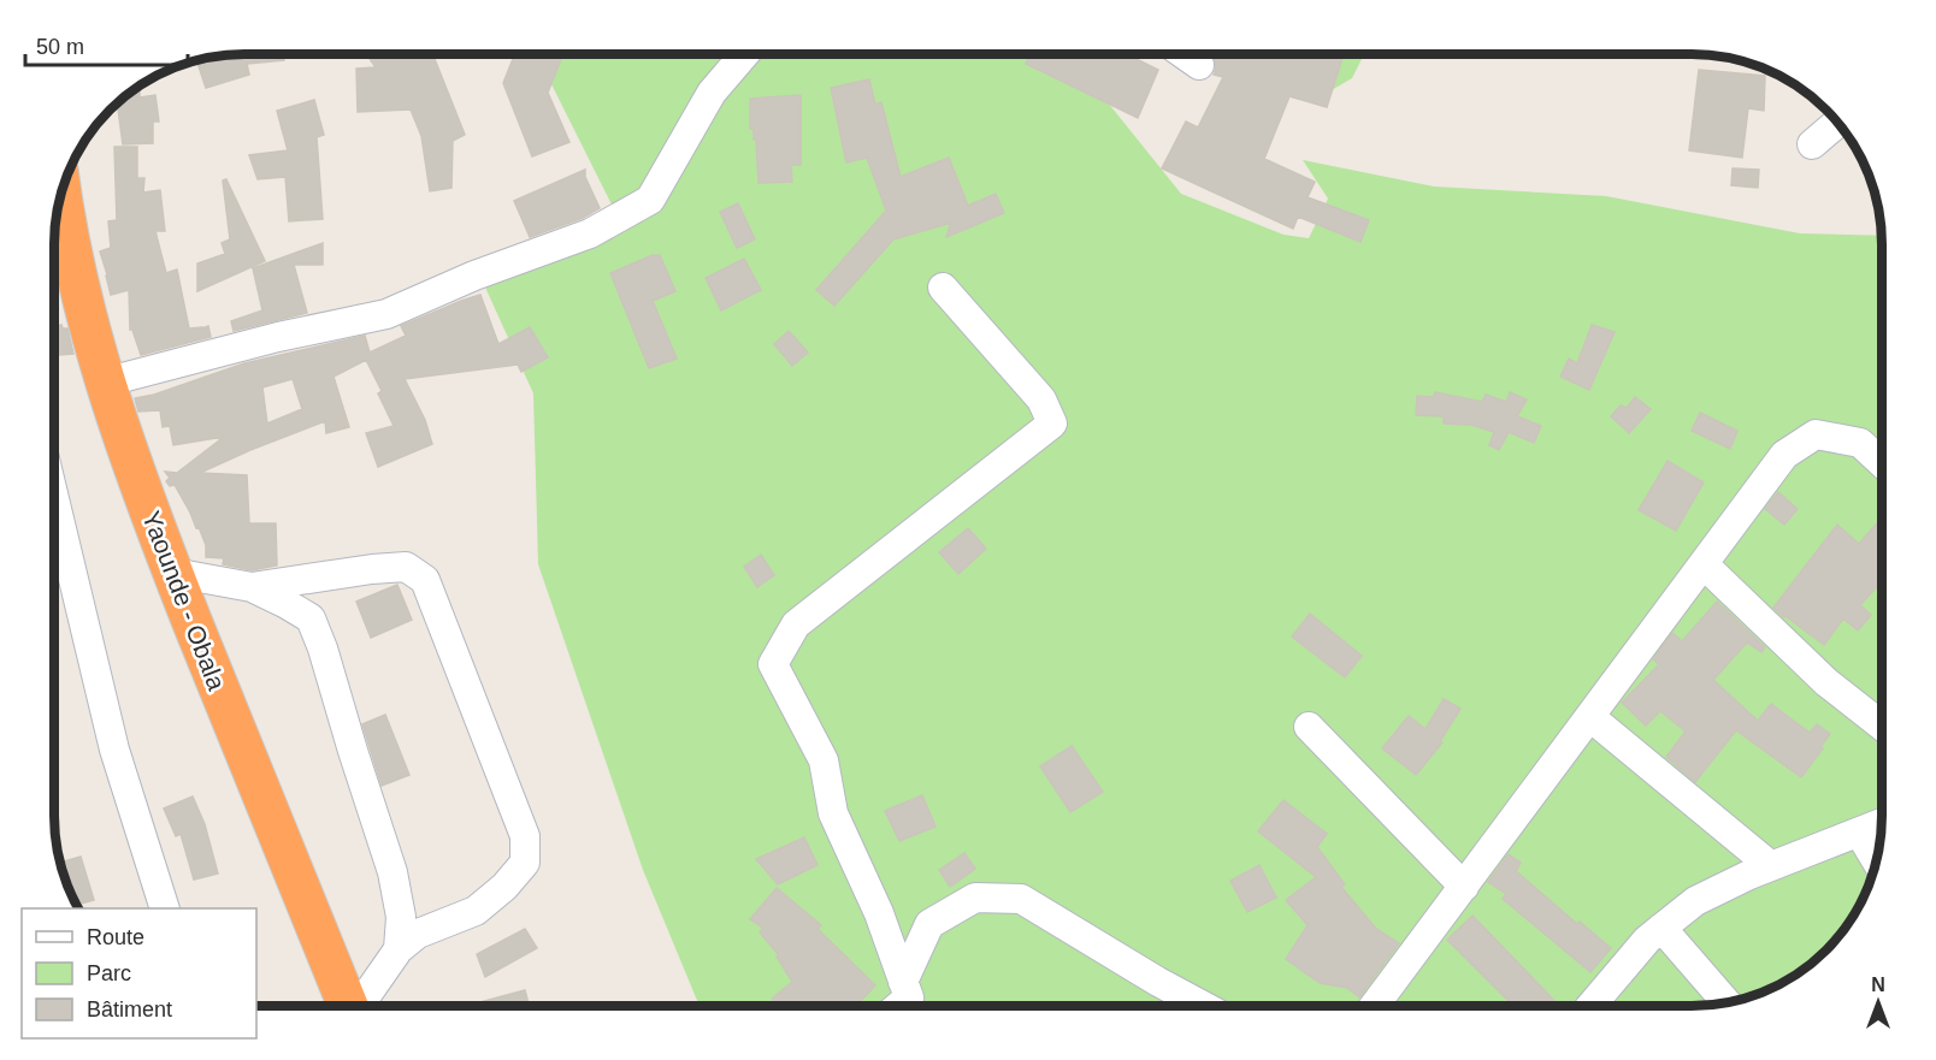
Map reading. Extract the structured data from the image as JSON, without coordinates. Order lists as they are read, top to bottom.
{
  "streets": {
    "highway": ["Yaounde - Obala"]
  },
  "legend": ["Route", "Parc", "Bâtiment"],
  "scale_bar": "50 m",
  "north": "top"
}
